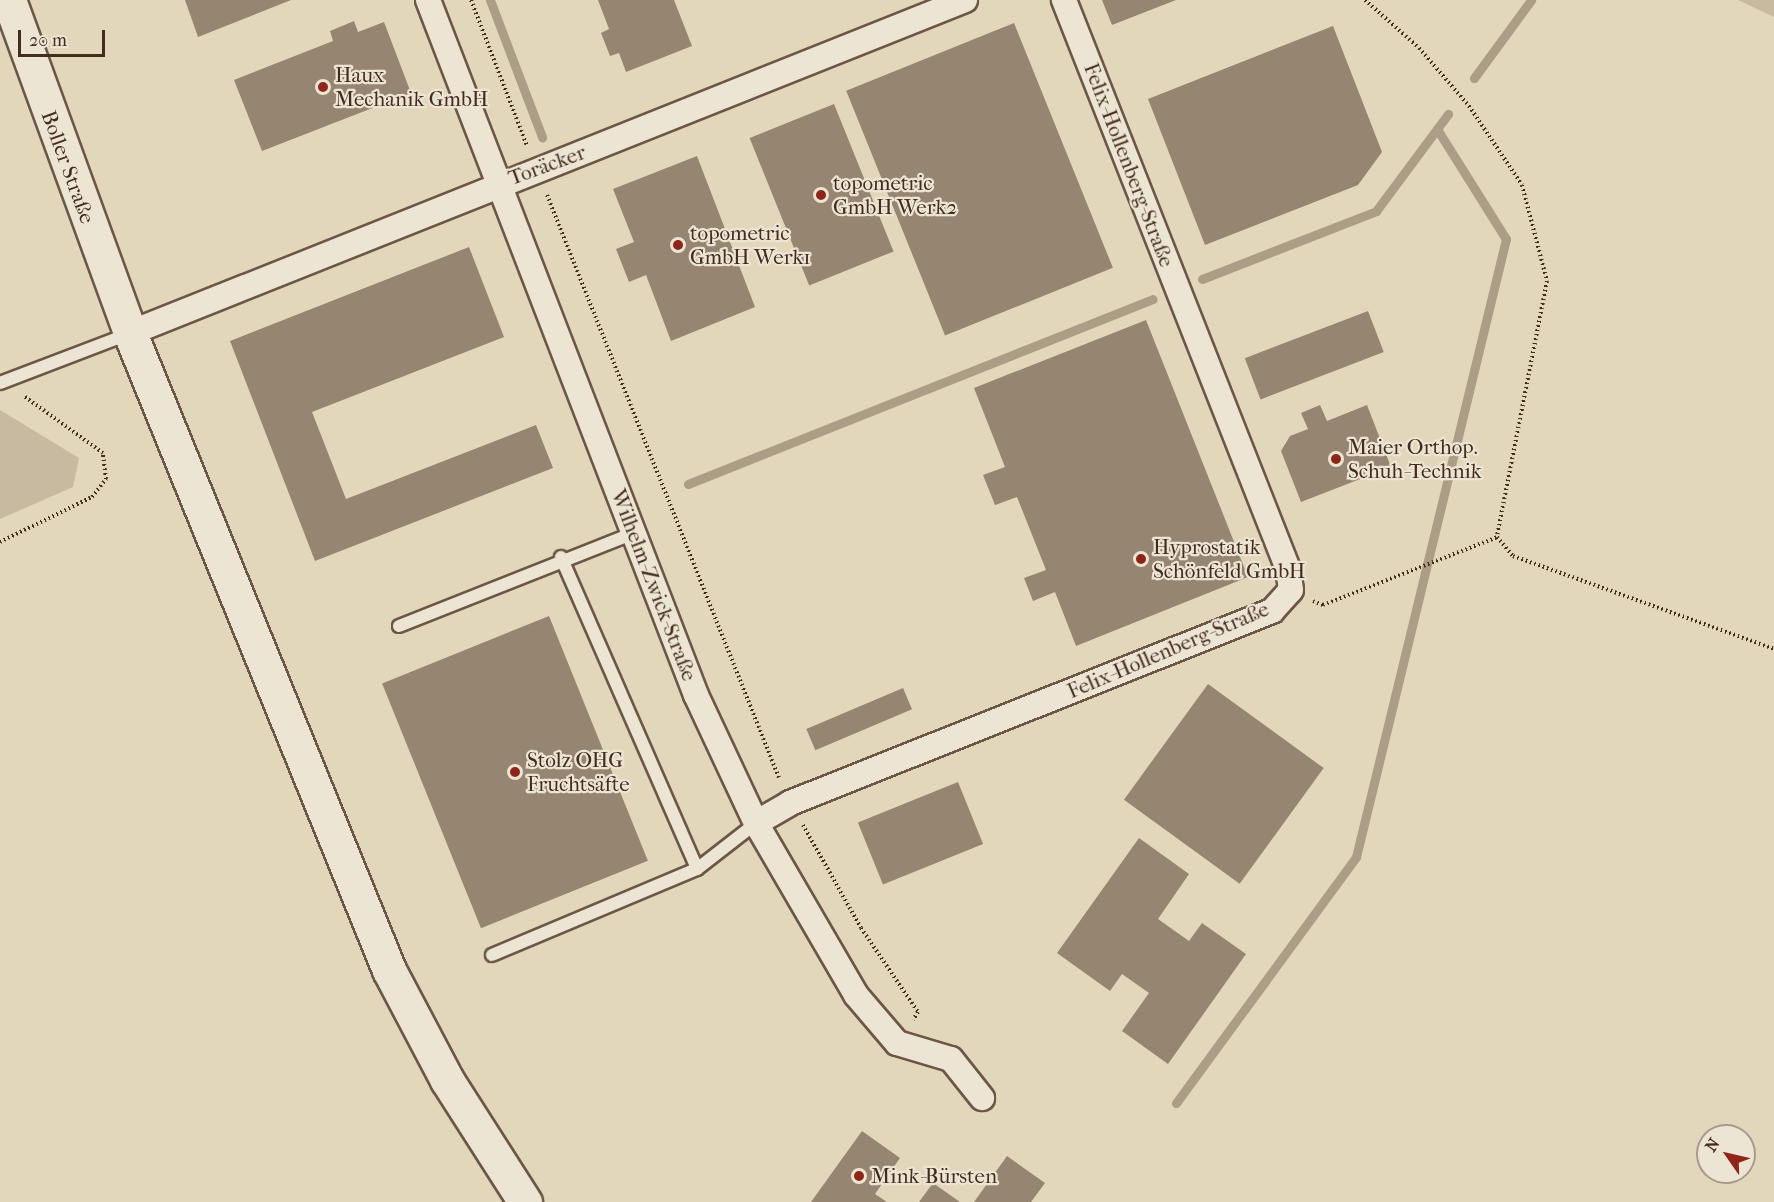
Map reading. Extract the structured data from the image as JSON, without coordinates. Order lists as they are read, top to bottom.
{
  "streets": {
    "main road": ["Boller Straße"],
    "street": ["Toräcker", "Felix-Hollenberg-Straße", "Wilhelm-Zwick-Straße"]
  },
  "crossings": [
    ["Toräcker", "Boller Straße"],
    ["Toräcker", "Wilhelm-Zwick-Straße"],
    ["Felix-Hollenberg-Straße", "Wilhelm-Zwick-Straße"]
  ],
  "places": [
    "Haux Mechanik GmbH",
    "topometric GmbH Werk2",
    "topometric GmbH Werk1",
    "Maier Orthop. Schuh-Technik",
    "Hyprostatik Schönfeld GmbH",
    "Stolz OHG Fruchtsäfte",
    "Mink-Bürsten"
  ],
  "scale_bar": "20 m",
  "north": "top left"
}
